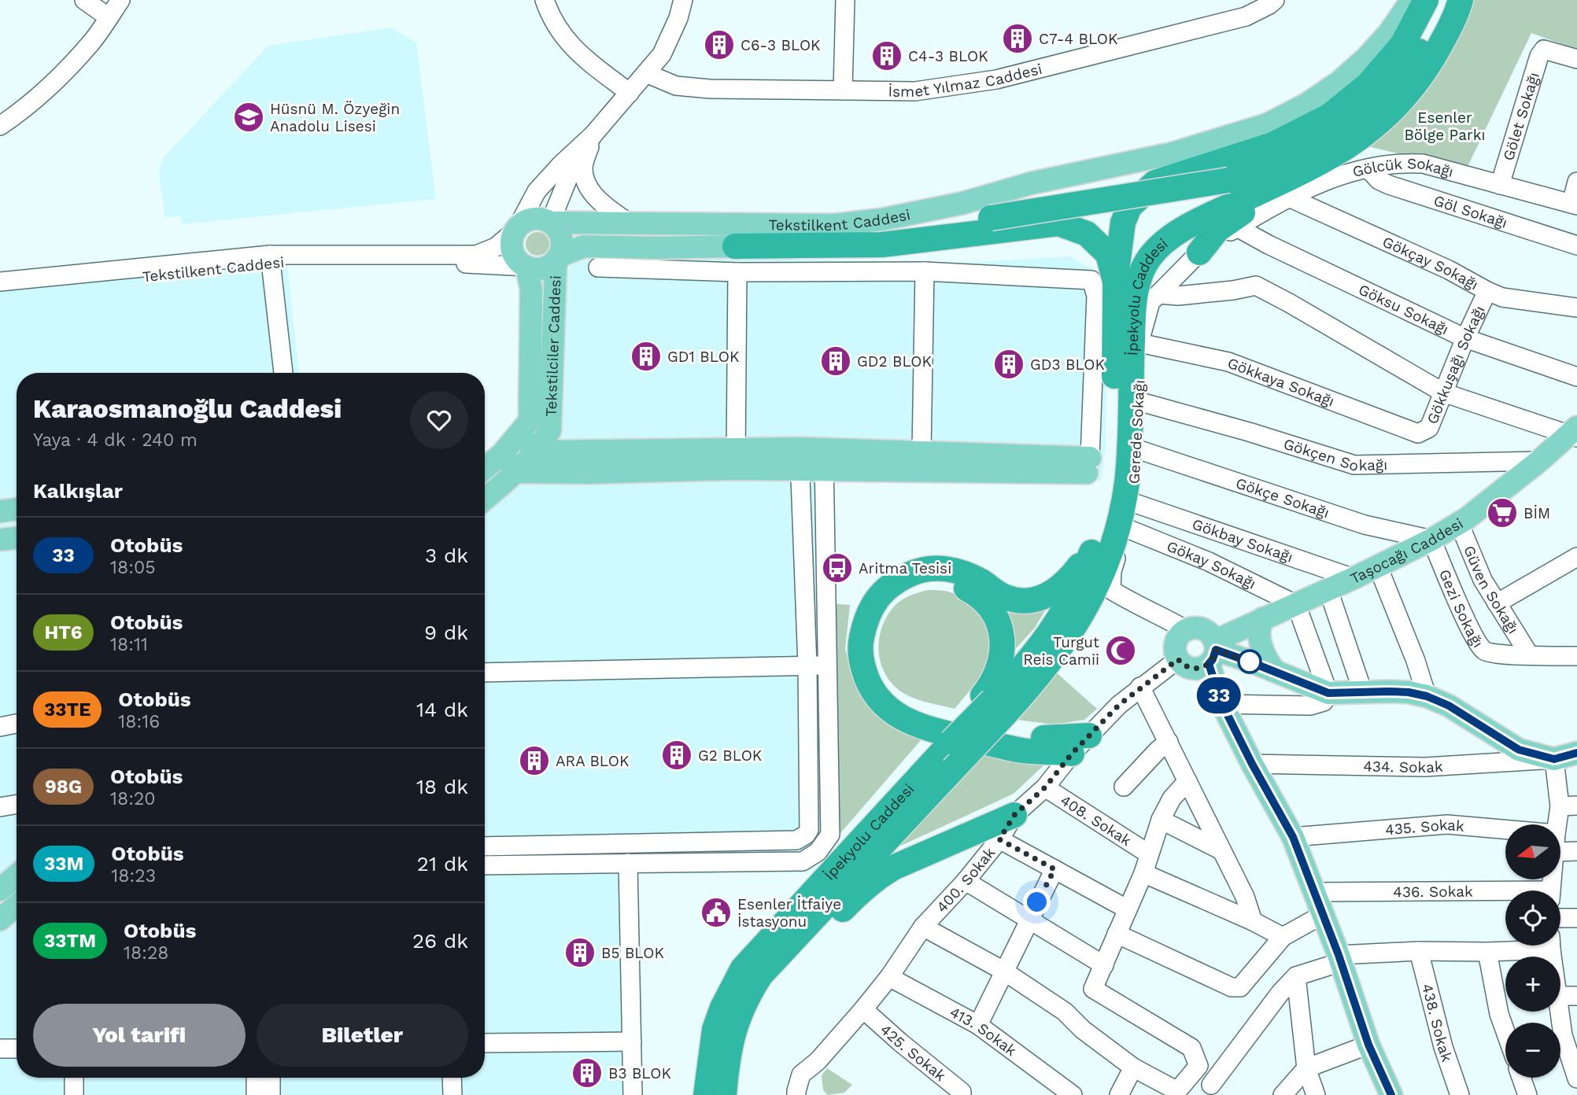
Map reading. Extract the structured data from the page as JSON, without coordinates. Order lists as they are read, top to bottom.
{
  "streets": {
    "highway": ["İpekyolu Caddesi"],
    "main road": ["Tekstilkent Caddesi", "Tekstilciler Caddesi", "Taşocağı Caddesi"],
    "street": [
      "İsmet Yılmaz Caddesi",
      "Gölet Sokağı",
      "Gölcük Sokağı",
      "Göl Sokağı",
      "Gökçay Sokağı",
      "Göksu Sokağı",
      "Gökkuşağı Sokağı",
      "Gökkaya Sokağı",
      "Gerede Sokağı",
      "Gökçen Sokağı",
      "Gökçe Sokağı",
      "Gökbay Sokağı",
      "Gökay Sokağı",
      "Güven Sokağı",
      "Gezi Sokağı",
      "434. Sokak",
      "408. Sokak",
      "435. Sokak",
      "400. Sokak",
      "436. Sokak",
      "438. Sokak",
      "413. Sokak",
      "425. Sokak"
    ]
  },
  "crossings": [
    ["Gölet Sokağı", "Gölcük Sokağı"],
    ["Gölcük Sokağı", "Göl Sokağı"],
    ["Gölcük Sokağı", "Gökçay Sokağı"],
    ["Gölcük Sokağı", "İpekyolu Caddesi"],
    ["Gölcük Sokağı", "Göksu Sokağı"],
    ["Gölcük Sokağı", "Gerede Sokağı"],
    ["Tekstilkent Caddesi", "Tekstilciler Caddesi"],
    ["Gökçay Sokağı", "İpekyolu Caddesi"],
    ["Gökçay Sokağı", "Gökkuşağı Sokağı"],
    ["Göksu Sokağı", "Gökkuşağı Sokağı"],
    ["Göksu Sokağı", "Gerede Sokağı"],
    ["Gökkuşağı Sokağı", "Gökkaya Sokağı"],
    ["Gökkaya Sokağı", "Gerede Sokağı"],
    ["Gerede Sokağı", "Gökçen Sokağı"],
    ["Gerede Sokağı", "Gökçe Sokağı"],
    ["Gerede Sokağı", "Gökbay Sokağı"],
    ["Gerede Sokağı", "Taşocağı Caddesi"],
    ["Gerede Sokağı", "Gökay Sokağı"],
    ["Gerede Sokağı", "400. Sokak"],
    ["Gökçen Sokağı", "Taşocağı Caddesi"],
    ["Gökçe Sokağı", "Taşocağı Caddesi"],
    ["Gökçe Sokağı", "Gezi Sokağı"],
    ["Gökbay Sokağı", "Taşocağı Caddesi"],
    ["Taşocağı Caddesi", "Gökay Sokağı"],
    ["Taşocağı Caddesi", "Güven Sokağı"],
    ["Taşocağı Caddesi", "Gezi Sokağı"],
    ["Taşocağı Caddesi", "400. Sokak"],
    ["Güven Sokağı", "Gezi Sokağı"],
    ["408. Sokak", "400. Sokak"],
    ["400. Sokak", "413. Sokak"],
    ["400. Sokak", "425. Sokak"]
  ],
  "parks": ["Esenler Bölge Parkı"],
  "places": {
    "building": [
      "C7-4 BLOK",
      "C6-3 BLOK",
      "C4-3 BLOK",
      "GD1 BLOK",
      "GD2 BLOK",
      "GD3 BLOK",
      "G2 BLOK",
      "ARA BLOK",
      "B5 BLOK",
      "B3 BLOK"
    ],
    "school or university": ["Hüsnü M. Özyeğin Anadolu Lisesi"],
    "supermarket": ["BİM"],
    "bus stop": ["Aritma Tesisi"],
    "mosque": ["Turgut Reis Camii"],
    "public building": ["Esenler İtfaiye İstasyonu"]
  },
  "lines": ["bus line 33"],
  "north": "left",
  "page": {
    "on_map": "33",
    "heading": [
      ["Karaosmanoğlu Caddesi", "Yaya · 4 dk · 240 m"],
      "Kalkışlar"
    ],
    "list": [
      {
        "mark": "33",
        "name": "Otobüs",
        "note": "18:05",
        "value": "3 dk"
      },
      {
        "mark": "HT6",
        "name": "Otobüs",
        "note": "18:11",
        "value": "9 dk"
      },
      {
        "mark": "33TE",
        "name": "Otobüs",
        "note": "18:16",
        "value": "14 dk"
      },
      {
        "mark": "98G",
        "name": "Otobüs",
        "note": "18:20",
        "value": "18 dk"
      },
      {
        "mark": "33M",
        "name": "Otobüs",
        "note": "18:23",
        "value": "21 dk"
      },
      {
        "mark": "33TM",
        "name": "Otobüs",
        "note": "18:28",
        "value": "26 dk"
      }
    ],
    "map_buttons": ["+", "−"],
    "buttons": ["Yol tarifi", "Biletler"]
  }
}
